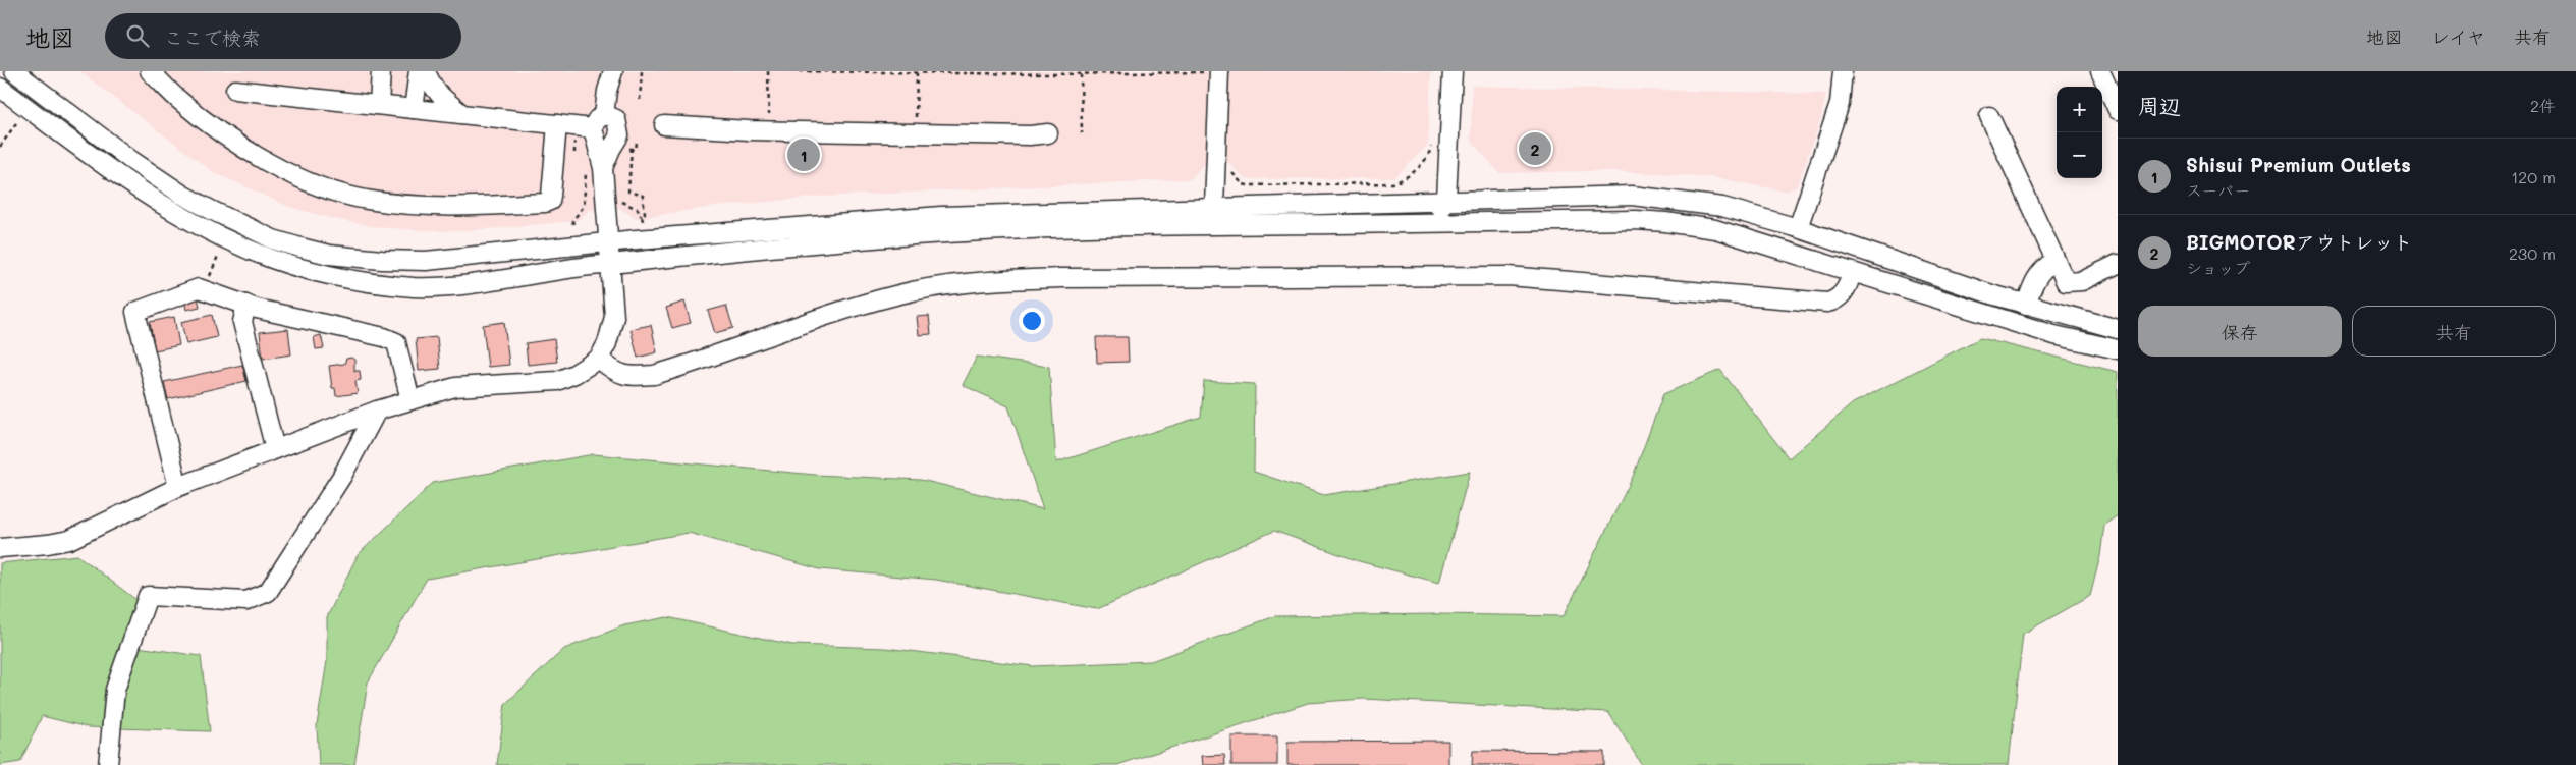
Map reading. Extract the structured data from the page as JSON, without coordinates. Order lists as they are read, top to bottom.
{
  "page": {
    "header": "地図",
    "search": "ここで検索",
    "nav": ["地図", "レイヤ", "共有"],
    "heading": ["周辺", "2件"],
    "map_buttons": ["+", "−"],
    "pins": ["2", "1"],
    "list": [
      {
        "mark": "1",
        "name": "Shisui Premium Outlets",
        "note": "スーパー",
        "value": "120 m"
      },
      {
        "mark": "2",
        "name": "BIGMOTORアウトレット",
        "note": "ショップ",
        "value": "230 m"
      }
    ],
    "buttons": ["保存", "共有"]
  }
}
